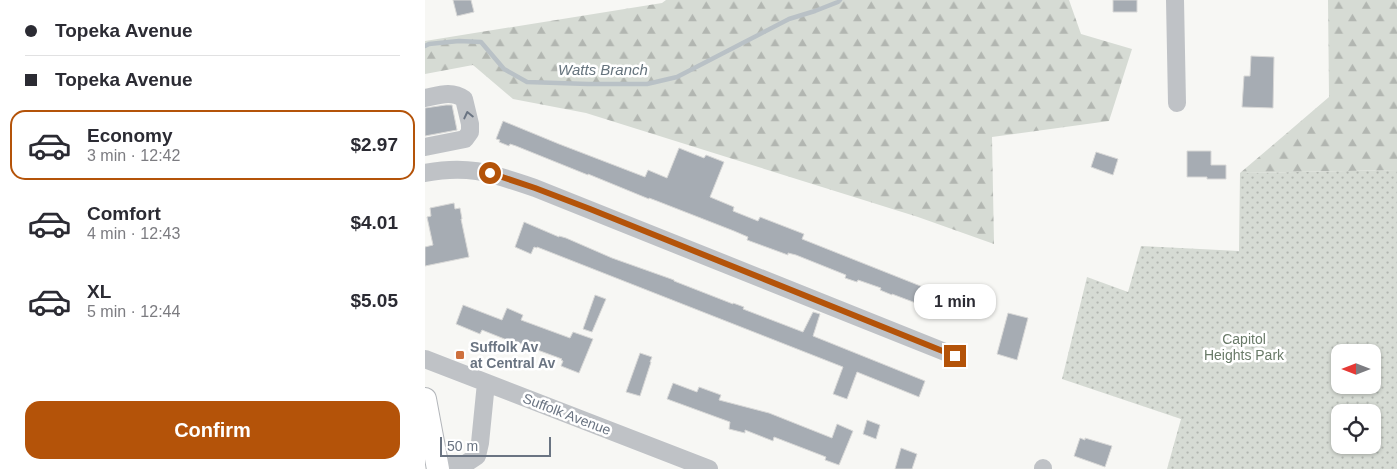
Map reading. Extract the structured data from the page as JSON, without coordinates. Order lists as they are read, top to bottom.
{
  "streets": {
    "street": ["Suffolk Avenue"]
  },
  "water": ["Watts Branch"],
  "parks": ["Capitol Heights Park"],
  "places": {
    "transit": ["Suffolk Av at Central Av"]
  },
  "scale_bar": "50 m",
  "north": "left",
  "page": {
    "banner": ["Topeka Avenue", "Topeka Avenue"],
    "list": [
      {
        "name": "Economy",
        "note": "3 min · 12:42",
        "value": "$2.97"
      },
      {
        "name": "Comfort",
        "note": "4 min · 12:43",
        "value": "$4.01"
      },
      {
        "name": "XL",
        "note": "5 min · 12:44",
        "value": "$5.05"
      }
    ],
    "bubble": "1 min",
    "buttons": "Confirm",
    "scale": "50 m"
  }
}
